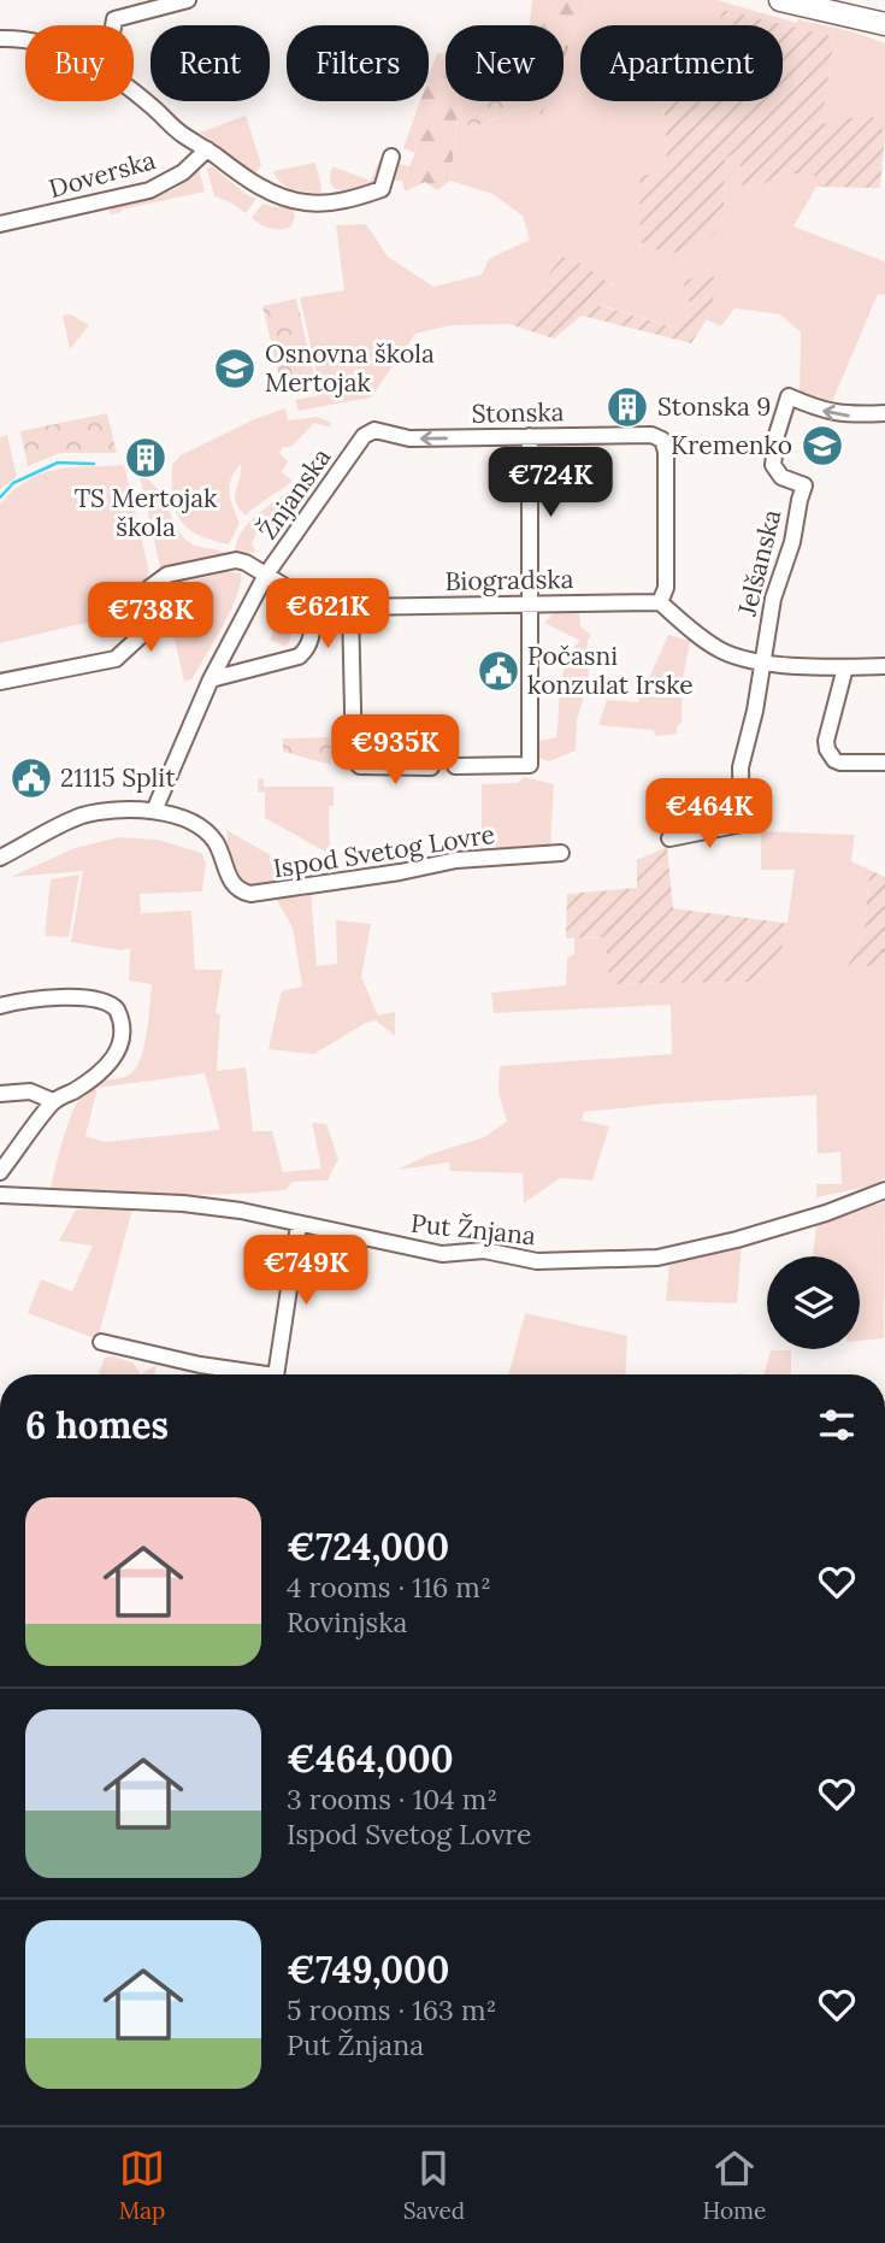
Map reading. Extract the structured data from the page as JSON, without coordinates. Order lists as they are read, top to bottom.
{
  "streets": {
    "street": [
      "Doverska",
      "Stonska",
      "Žnjanska",
      "Jelšanska",
      "Biogradska",
      "Ispod Svetog Lovre",
      "Put Žnjana"
    ]
  },
  "crossings": [
    ["Stonska", "Žnjanska"],
    ["Stonska", "Biogradska"],
    ["Žnjanska", "Biogradska"],
    ["Žnjanska", "Ispod Svetog Lovre"]
  ],
  "places": {
    "school or university": ["Osnovna škola Mertojak", "Kremenko"],
    "building": ["Stonska 9", "TS Mertojak škola"],
    "public building": ["Počasni konzulat Irske", "21115 Split"]
  },
  "page": {
    "chip": [
      "Buy",
      "Rent",
      "Filters",
      "New",
      "Apartment"
    ],
    "price": [
      "€724K",
      "€621K",
      "€738K",
      "€935K",
      "€464K",
      "€749K"
    ],
    "heading": "6 homes",
    "list": [
      {
        "name": "€724,000",
        "note": "4 rooms · 116 m² · Rovinjska"
      },
      {
        "name": "€464,000",
        "note": "3 rooms · 104 m² · Ispod Svetog Lovre"
      },
      {
        "name": "€749,000",
        "note": "5 rooms · 163 m² · Put Žnjana"
      }
    ],
    "tabs": ["Map", "Saved", "Home"]
  }
}
